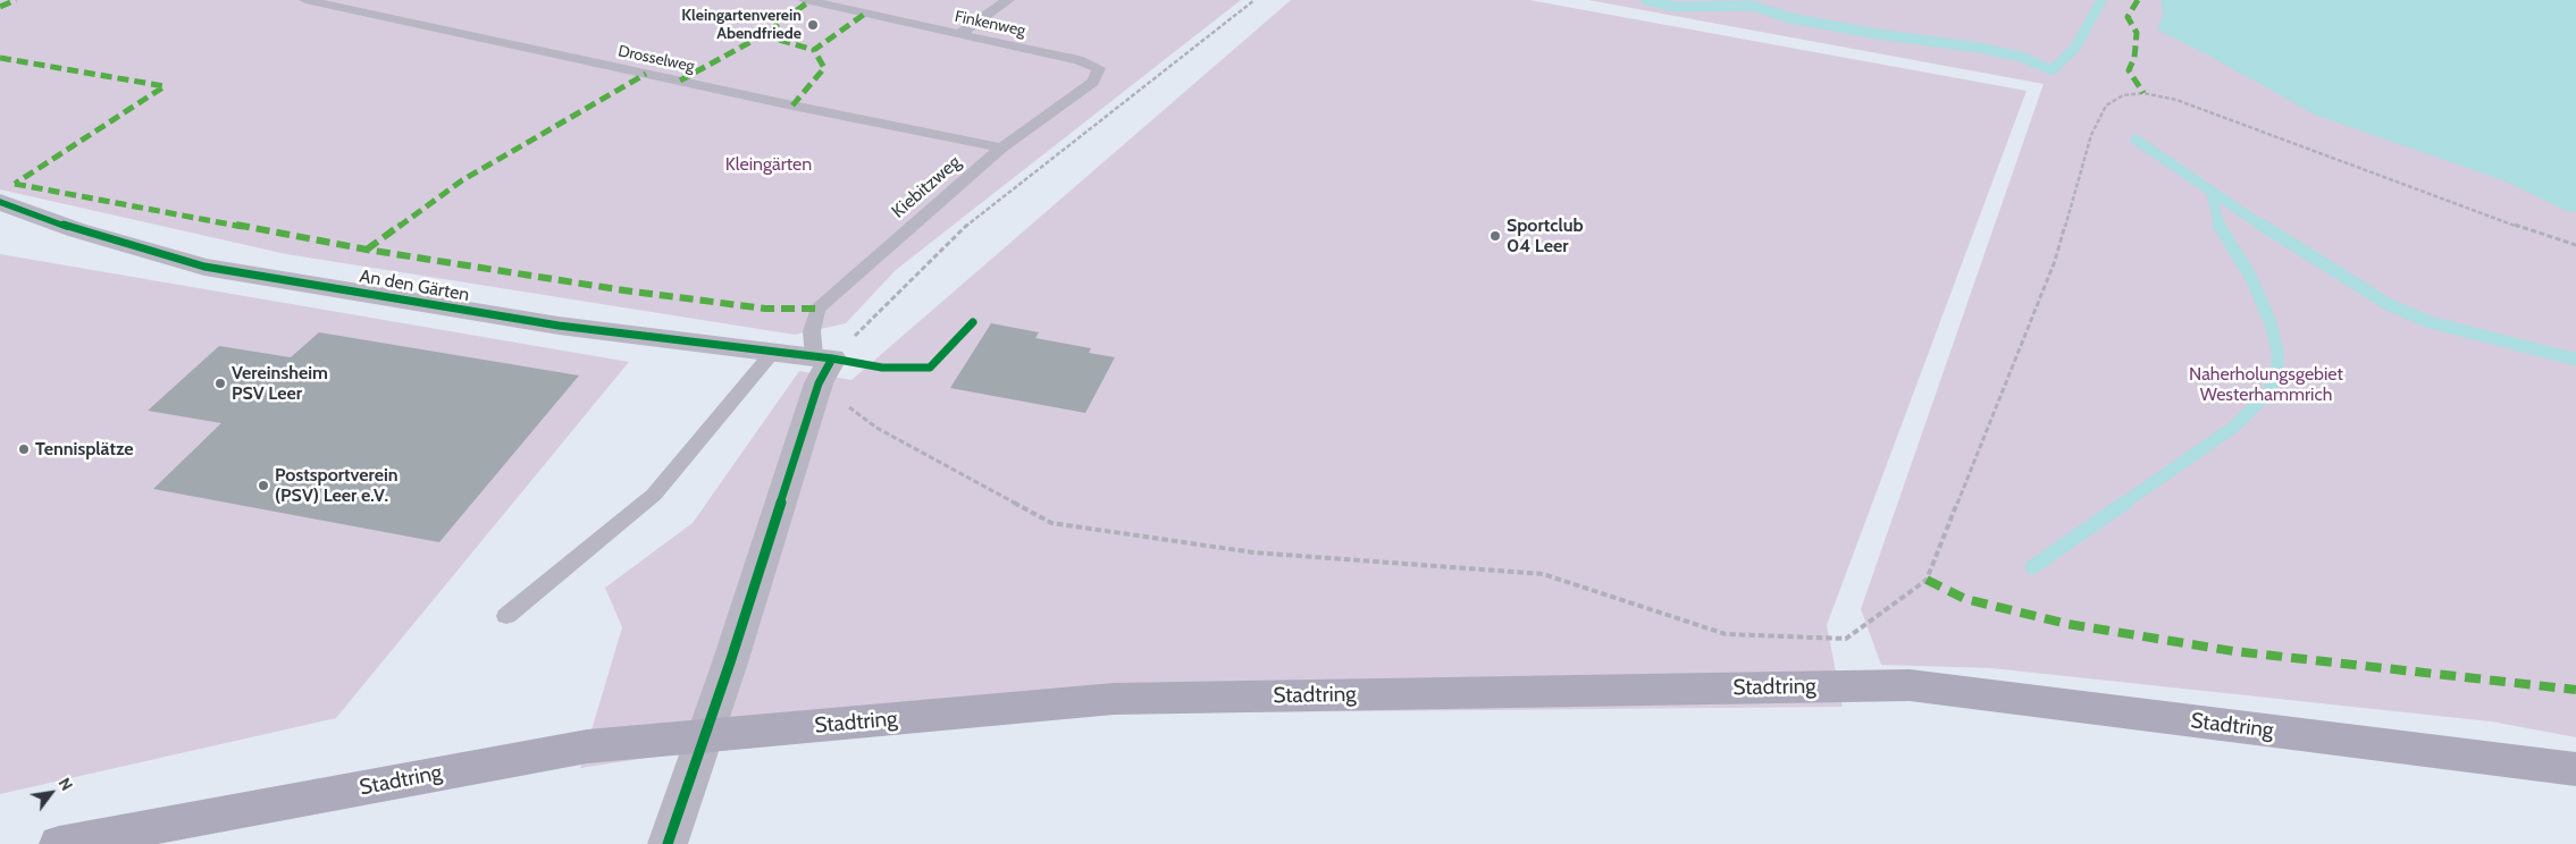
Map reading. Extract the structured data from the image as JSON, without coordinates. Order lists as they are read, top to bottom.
{
  "streets": {
    "highway": ["Stadtring"],
    "street": ["An den Gärten"],
    "lane": ["Finkenweg", "Drosselweg", "Kiebitzweg"]
  },
  "crossings": [
    ["Finkenweg", "Kiebitzweg"],
    ["Drosselweg", "Kiebitzweg"],
    ["Kiebitzweg", "An den Gärten"]
  ],
  "parks": ["Kleingärten", "Naherholungsgebiet Westerhammrich"],
  "places": [
    "Kleingartenverein Abendfriede",
    "Sportclub 04 Leer",
    "Vereinsheim PSV Leer",
    "Tennisplätze",
    "Postsportverein (PSV) Leer e.V."
  ],
  "north": "top right"
}
